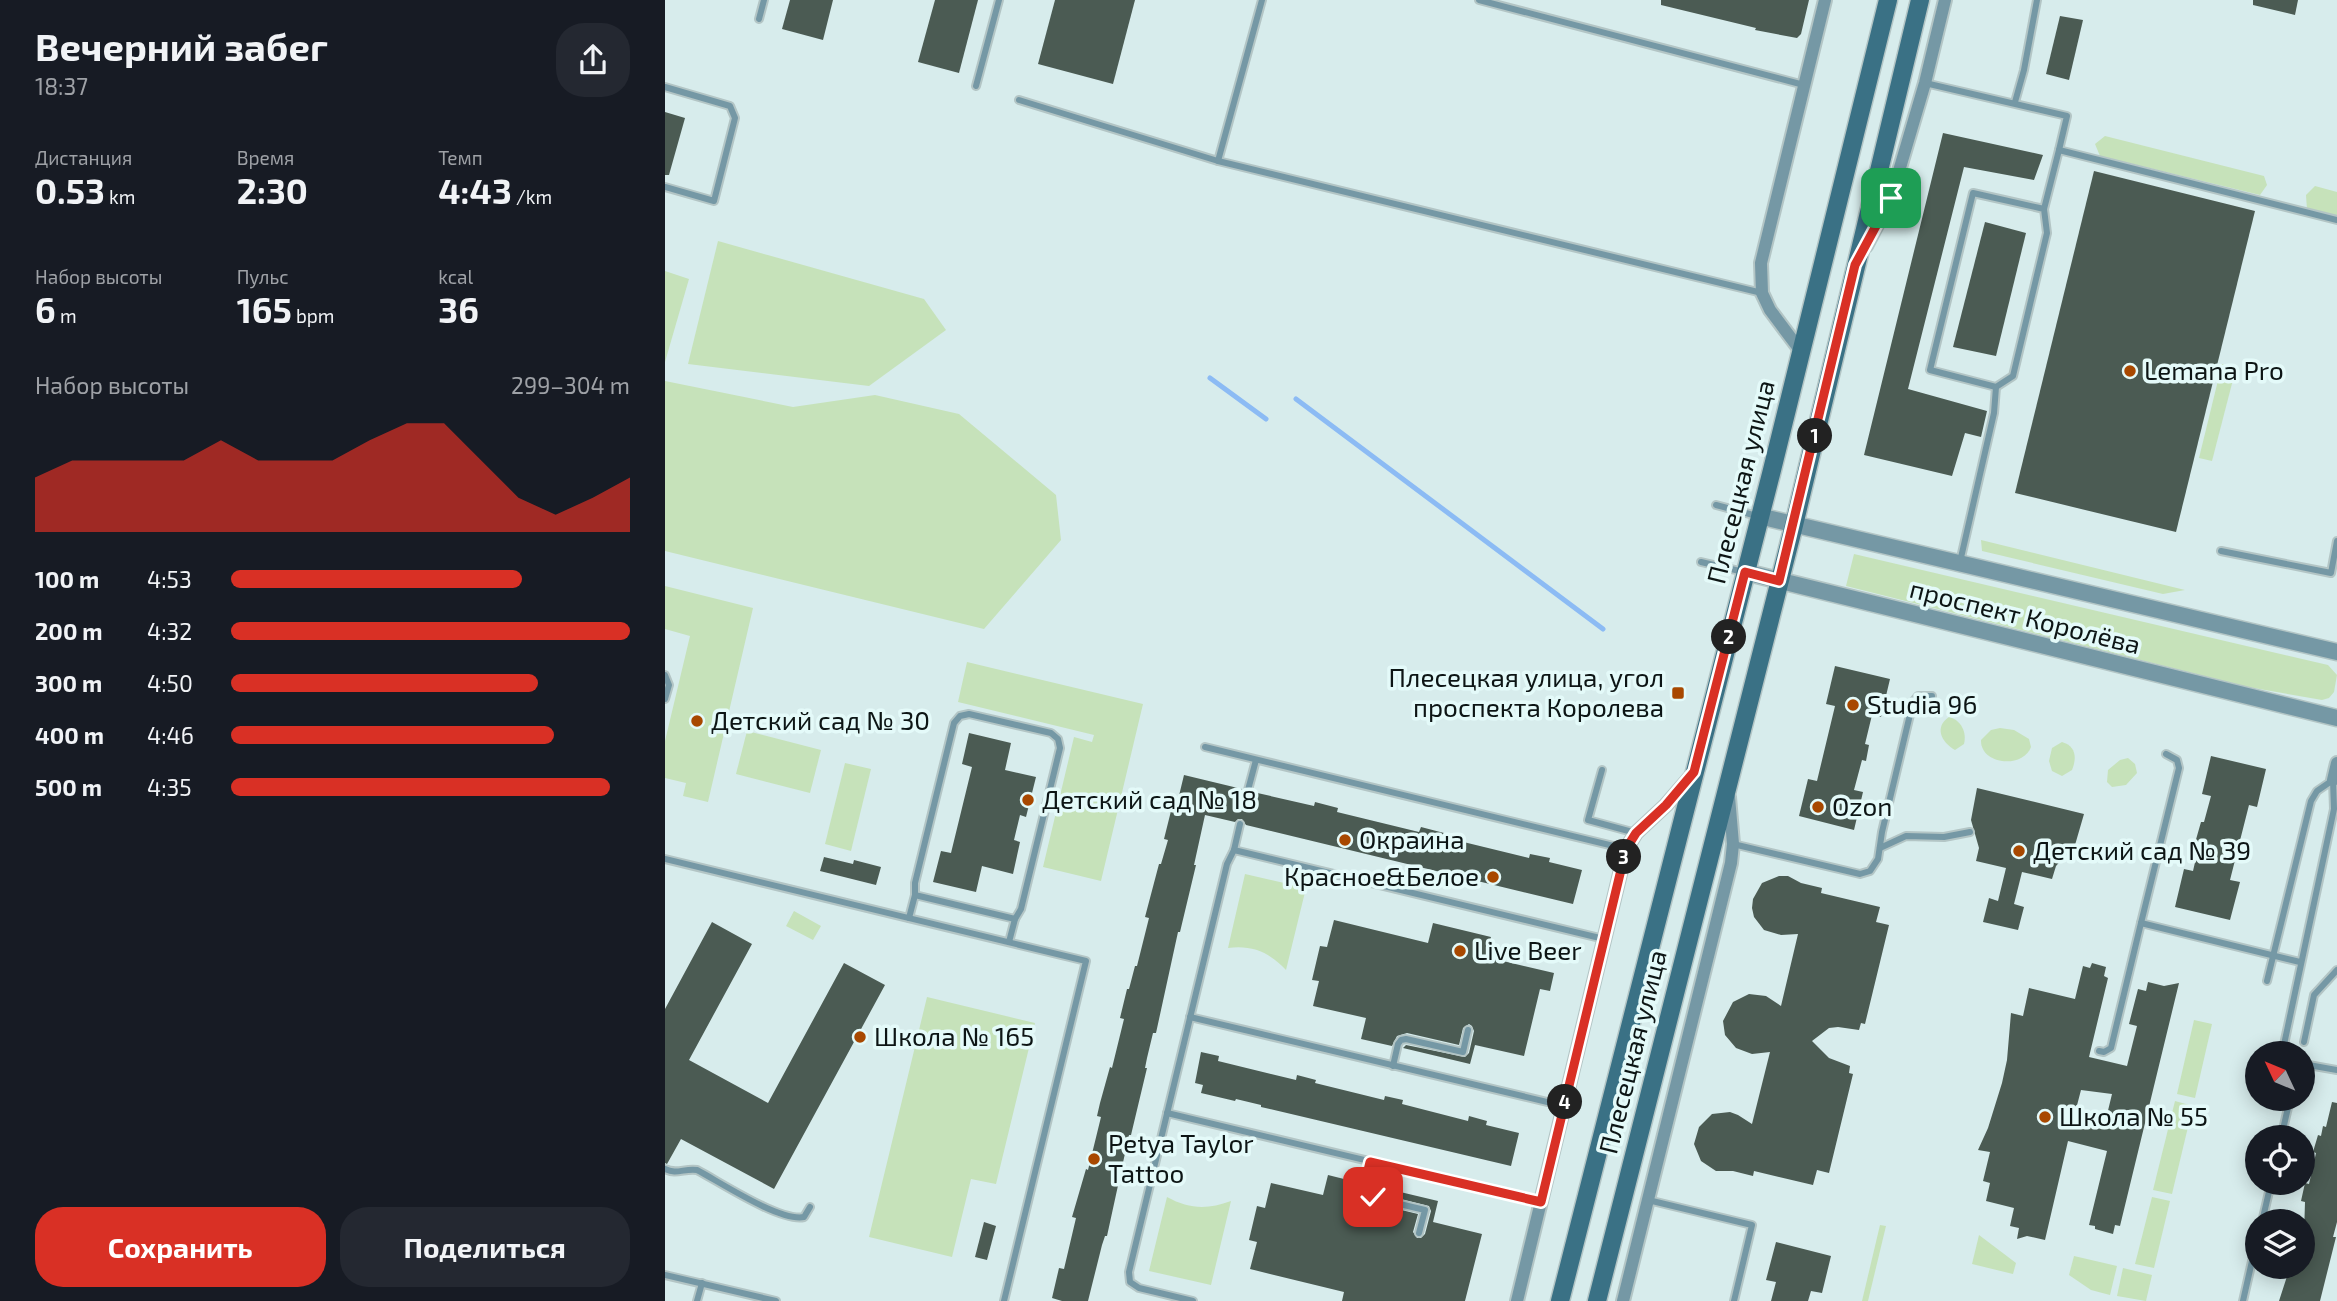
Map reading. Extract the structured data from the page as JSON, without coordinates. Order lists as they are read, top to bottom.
{
  "streets": {
    "main road": ["Плесецкая улица"],
    "street": ["проспект Королёва"]
  },
  "crossings": [
    ["Плесецкая улица", "проспект Королёва"]
  ],
  "places": {
    "other": [
      "Lemana Pro",
      "Studia 96",
      "Детский сад № 30",
      "Детский сад № 18",
      "Ozon",
      "Окраина",
      "Детский сад № 39",
      "Красное&Белое",
      "Live Beer",
      "Школа № 165",
      "Школа № 55",
      "Petya Taylor Tattoo"
    ],
    "transit": ["Плесецкая улица, угол проспекта Королева"]
  },
  "north": "top left",
  "page": {
    "heading": ["Вечерний забег", "18:37"],
    "stats": [
      ["Дистанция", "0.53 km"],
      ["Время", "2:30"],
      ["Темп", "4:43 /km"],
      ["Набор высоты", "6 m"],
      ["Пульс", "165 bpm"],
      ["kcal", "36"]
    ],
    "chart": ["Набор высоты", "299–304 m"],
    "pins": [
      "1",
      "2",
      "3",
      "4"
    ],
    "list": [
      {
        "name": "100 m",
        "note": "4:53"
      },
      {
        "name": "200 m",
        "note": "4:32"
      },
      {
        "name": "300 m",
        "note": "4:50"
      },
      {
        "name": "400 m",
        "note": "4:46"
      },
      {
        "name": "500 m",
        "note": "4:35"
      }
    ],
    "buttons": ["Сохранить", "Поделиться"]
  }
}
